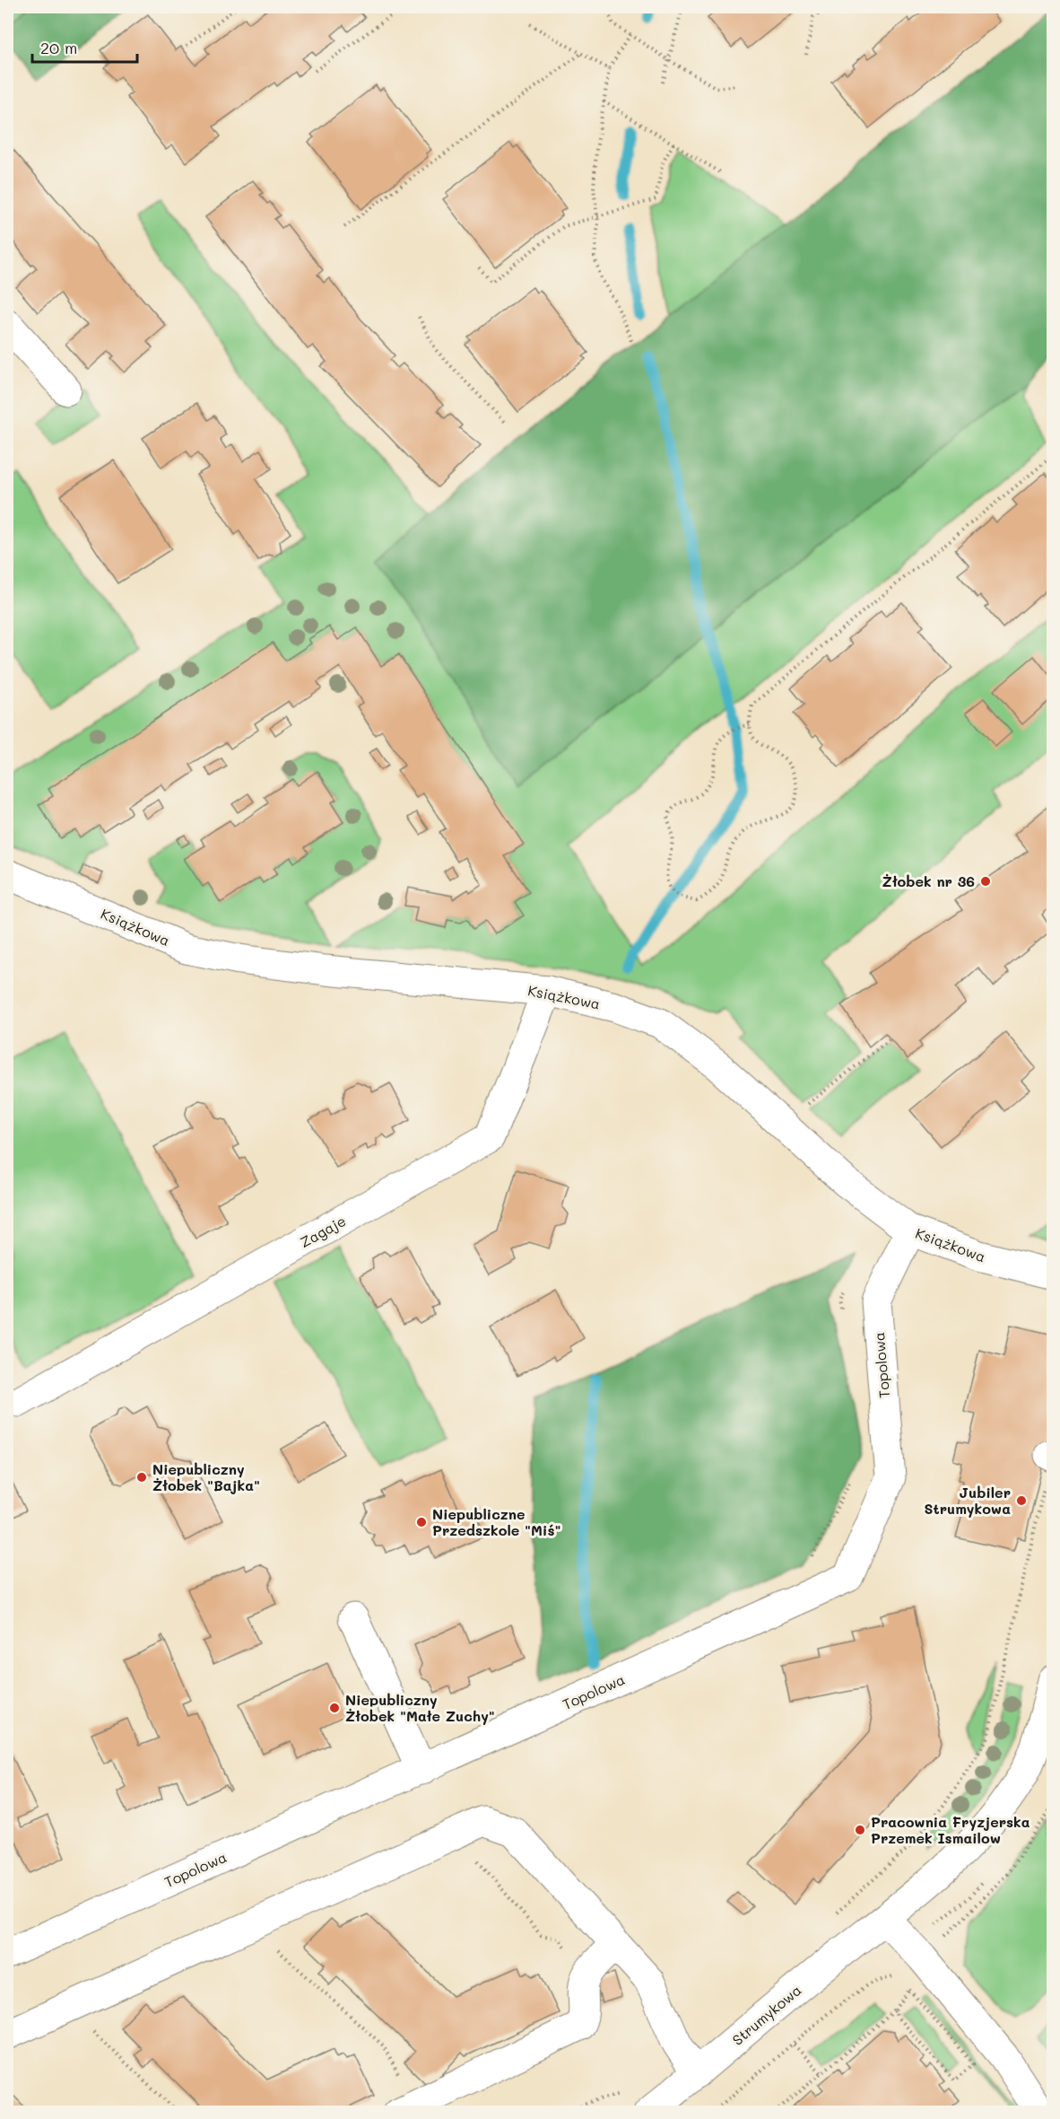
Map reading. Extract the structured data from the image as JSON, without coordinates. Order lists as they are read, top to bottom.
{
  "streets": {
    "street": [
      "Książkowa",
      "Zagaje",
      "Topolowa",
      "Strumykowa"
    ]
  },
  "crossings": [
    ["Książkowa", "Zagaje"],
    ["Książkowa", "Topolowa"]
  ],
  "places": [
    "Żłobek nr 36",
    "Niepubliczny Żłobek \"Bajka\"",
    "Jubiler Strumykowa",
    "Niepubliczne Przedszkole \"Miś\"",
    "Niepubliczny Żłobek \"Małe Zuchy\"",
    "Pracownia Fryzjerska Przemek Ismailow"
  ],
  "scale_bar": "20 m"
}
